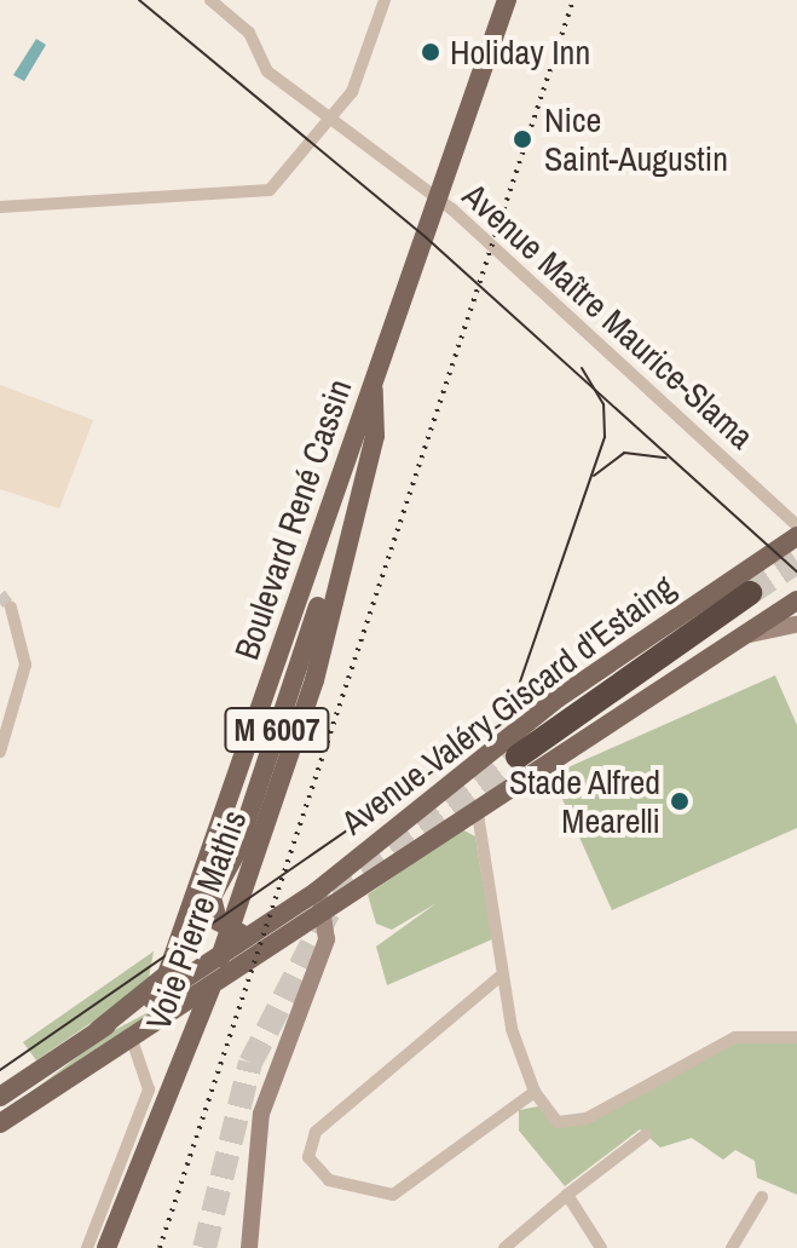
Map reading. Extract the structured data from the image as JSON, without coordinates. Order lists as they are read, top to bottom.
{
  "streets": {
    "main road": [
      "Boulevard René Cassin",
      "Avenue Valéry Giscard d'Estaing",
      "M 6007",
      "Voie Pierre Mathis"
    ],
    "street": ["Avenue Maître Maurice-Slama"]
  },
  "crossings": [
    ["Avenue Maître Maurice-Slama", "Boulevard René Cassin"],
    ["Boulevard René Cassin", "Avenue Valéry Giscard d'Estaing"],
    ["Boulevard René Cassin", "Voie Pierre Mathis"]
  ],
  "places": ["Holiday Inn", "Nice Saint-Augustin", "Stade Alfred Mearelli"]
}
